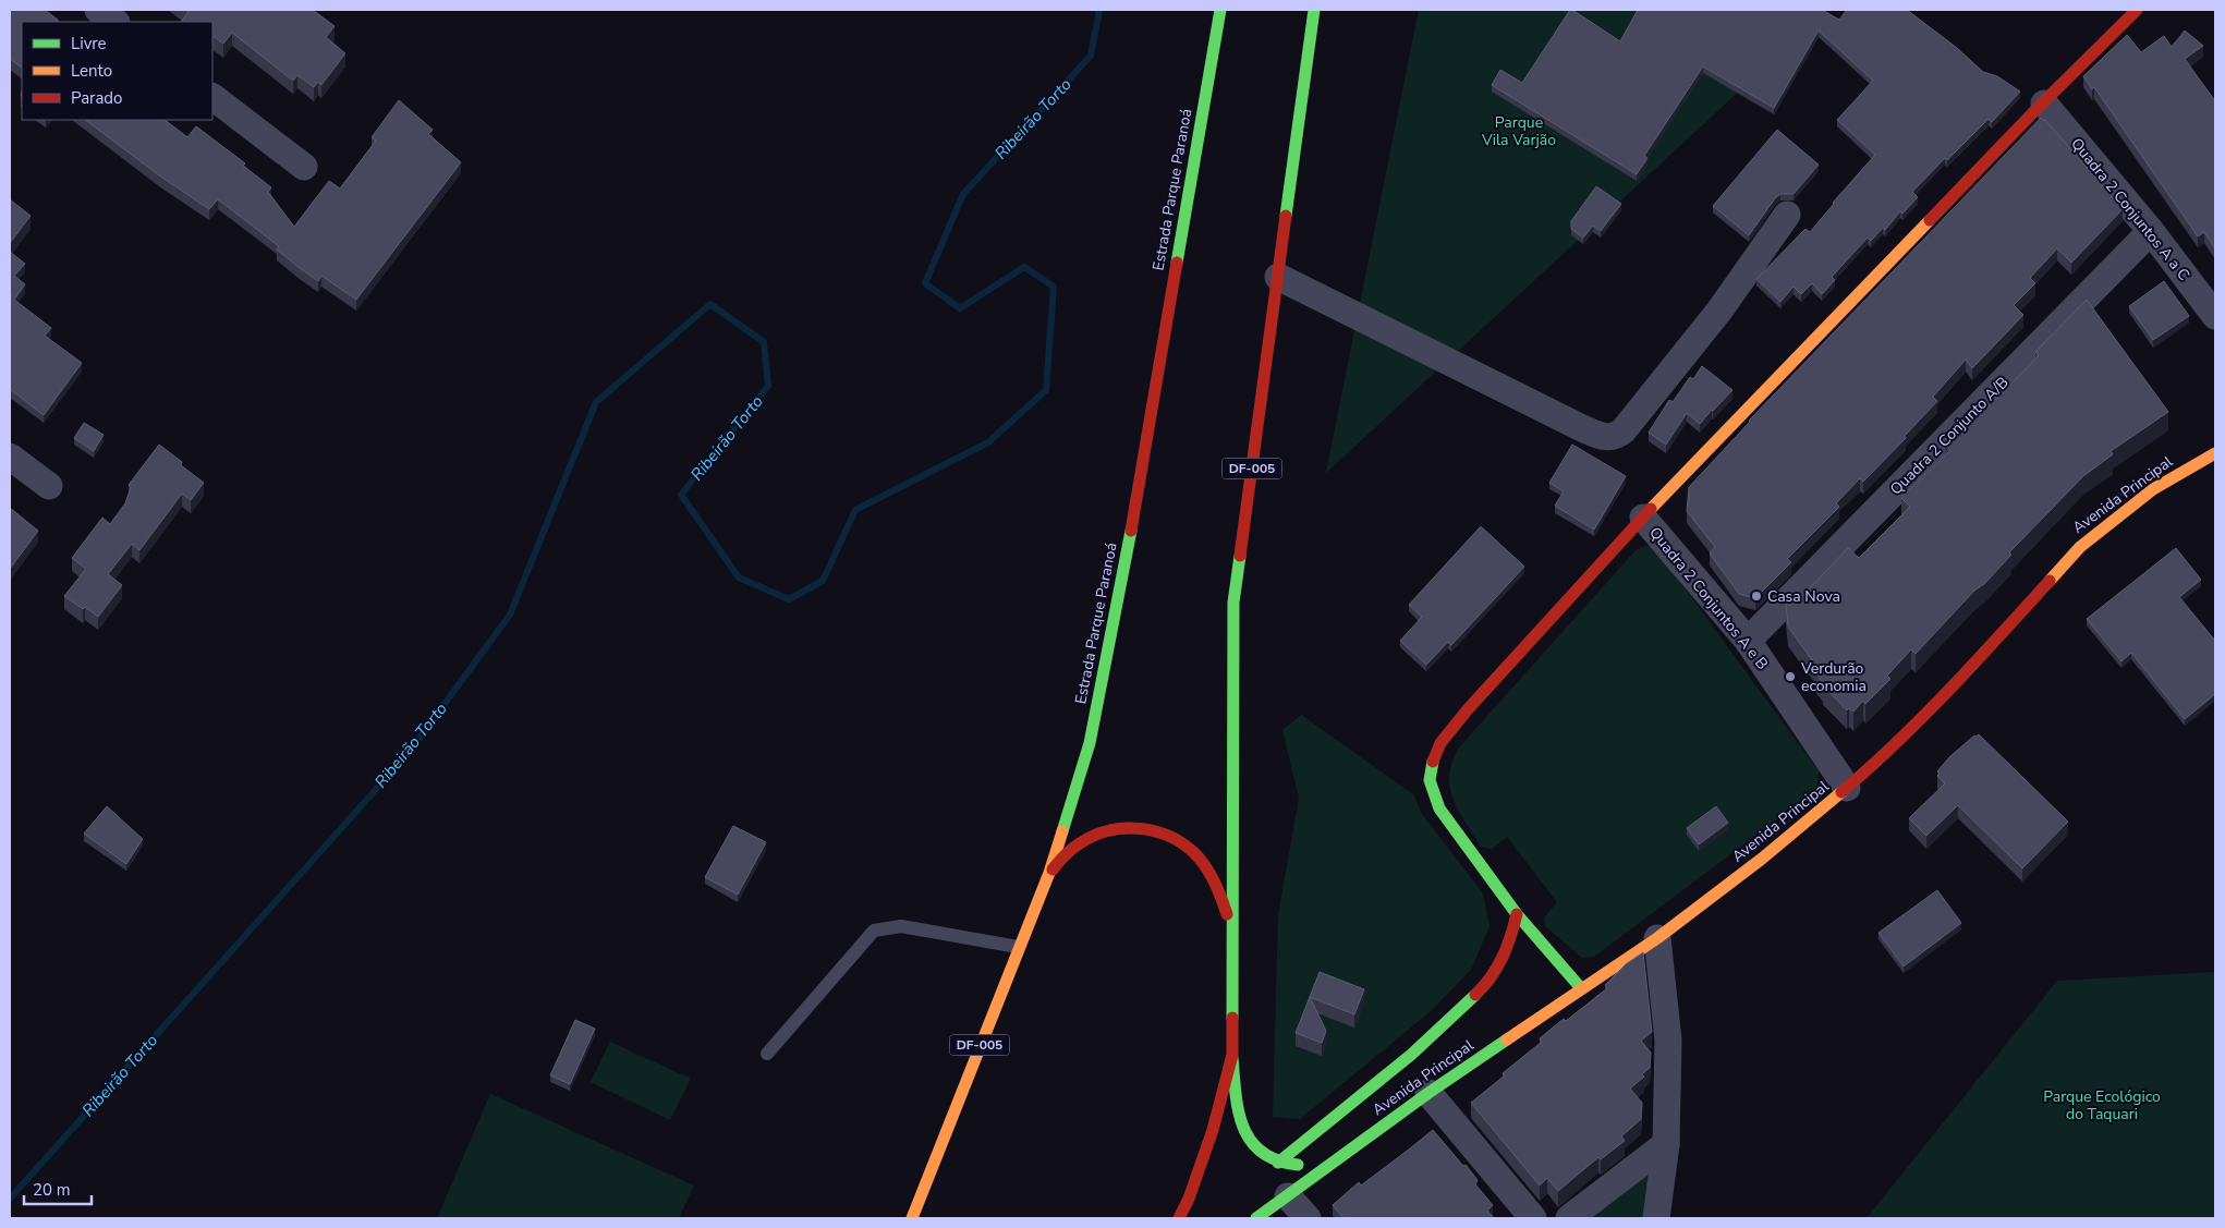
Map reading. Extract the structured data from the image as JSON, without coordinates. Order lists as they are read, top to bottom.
{
  "streets": {
    "street": [
      "Estrada Parque Paranoá",
      "Quadra 2 Conjuntos A a C",
      "Quadra 2 Conjunto A/B",
      "DF-005",
      "Avenida Principal",
      "Quadra 2 Conjuntos A e B"
    ]
  },
  "crossings": [
    ["Quadra 2 Conjuntos A a C", "Quadra 2 Conjunto A/B"],
    ["Quadra 2 Conjunto A/B", "Quadra 2 Conjuntos A e B"],
    ["Avenida Principal", "Quadra 2 Conjuntos A e B"]
  ],
  "water": ["Ribeirão Torto"],
  "parks": ["Parque Vila Varjão", "Parque Ecológico do Taquari"],
  "places": ["Casa Nova", "Verdurão economia"],
  "legend": ["Livre", "Lento", "Parado"],
  "scale_bar": "20 m"
}
